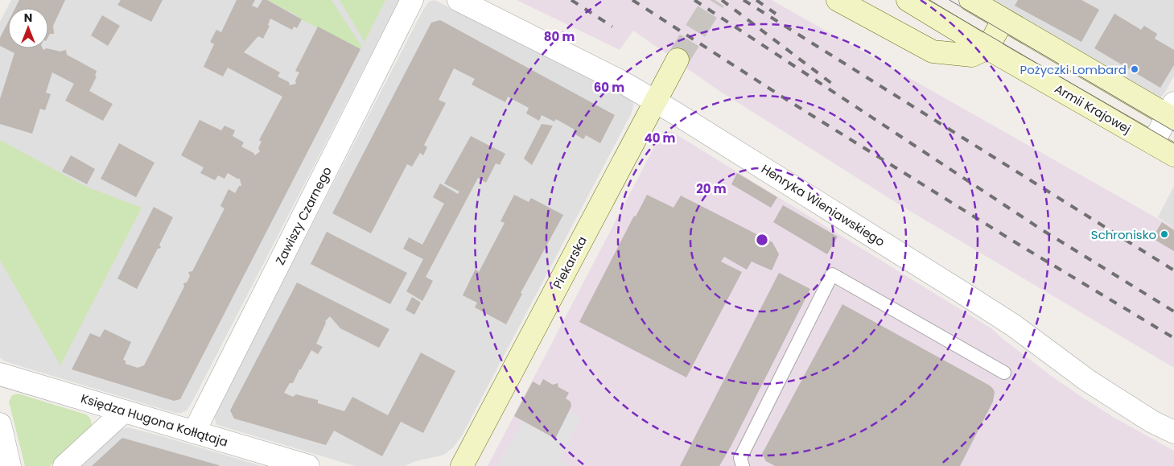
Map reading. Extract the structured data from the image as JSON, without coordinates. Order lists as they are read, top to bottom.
{
  "streets": {
    "street": [
      "Armii Krajowej",
      "Henryka Wieniawskiego",
      "Zawiszy Czarnego",
      "Piekarska",
      "Księdza Hugona Kołłątaja"
    ]
  },
  "crossings": [
    ["Henryka Wieniawskiego", "Piekarska"],
    ["Zawiszy Czarnego", "Księdza Hugona Kołłątaja"]
  ],
  "places": ["Pożyczki Lombard", "Schronisko"],
  "north": "top",
  "rings": [
    "80 m",
    "60 m",
    "40 m",
    "20 m"
  ]
}
